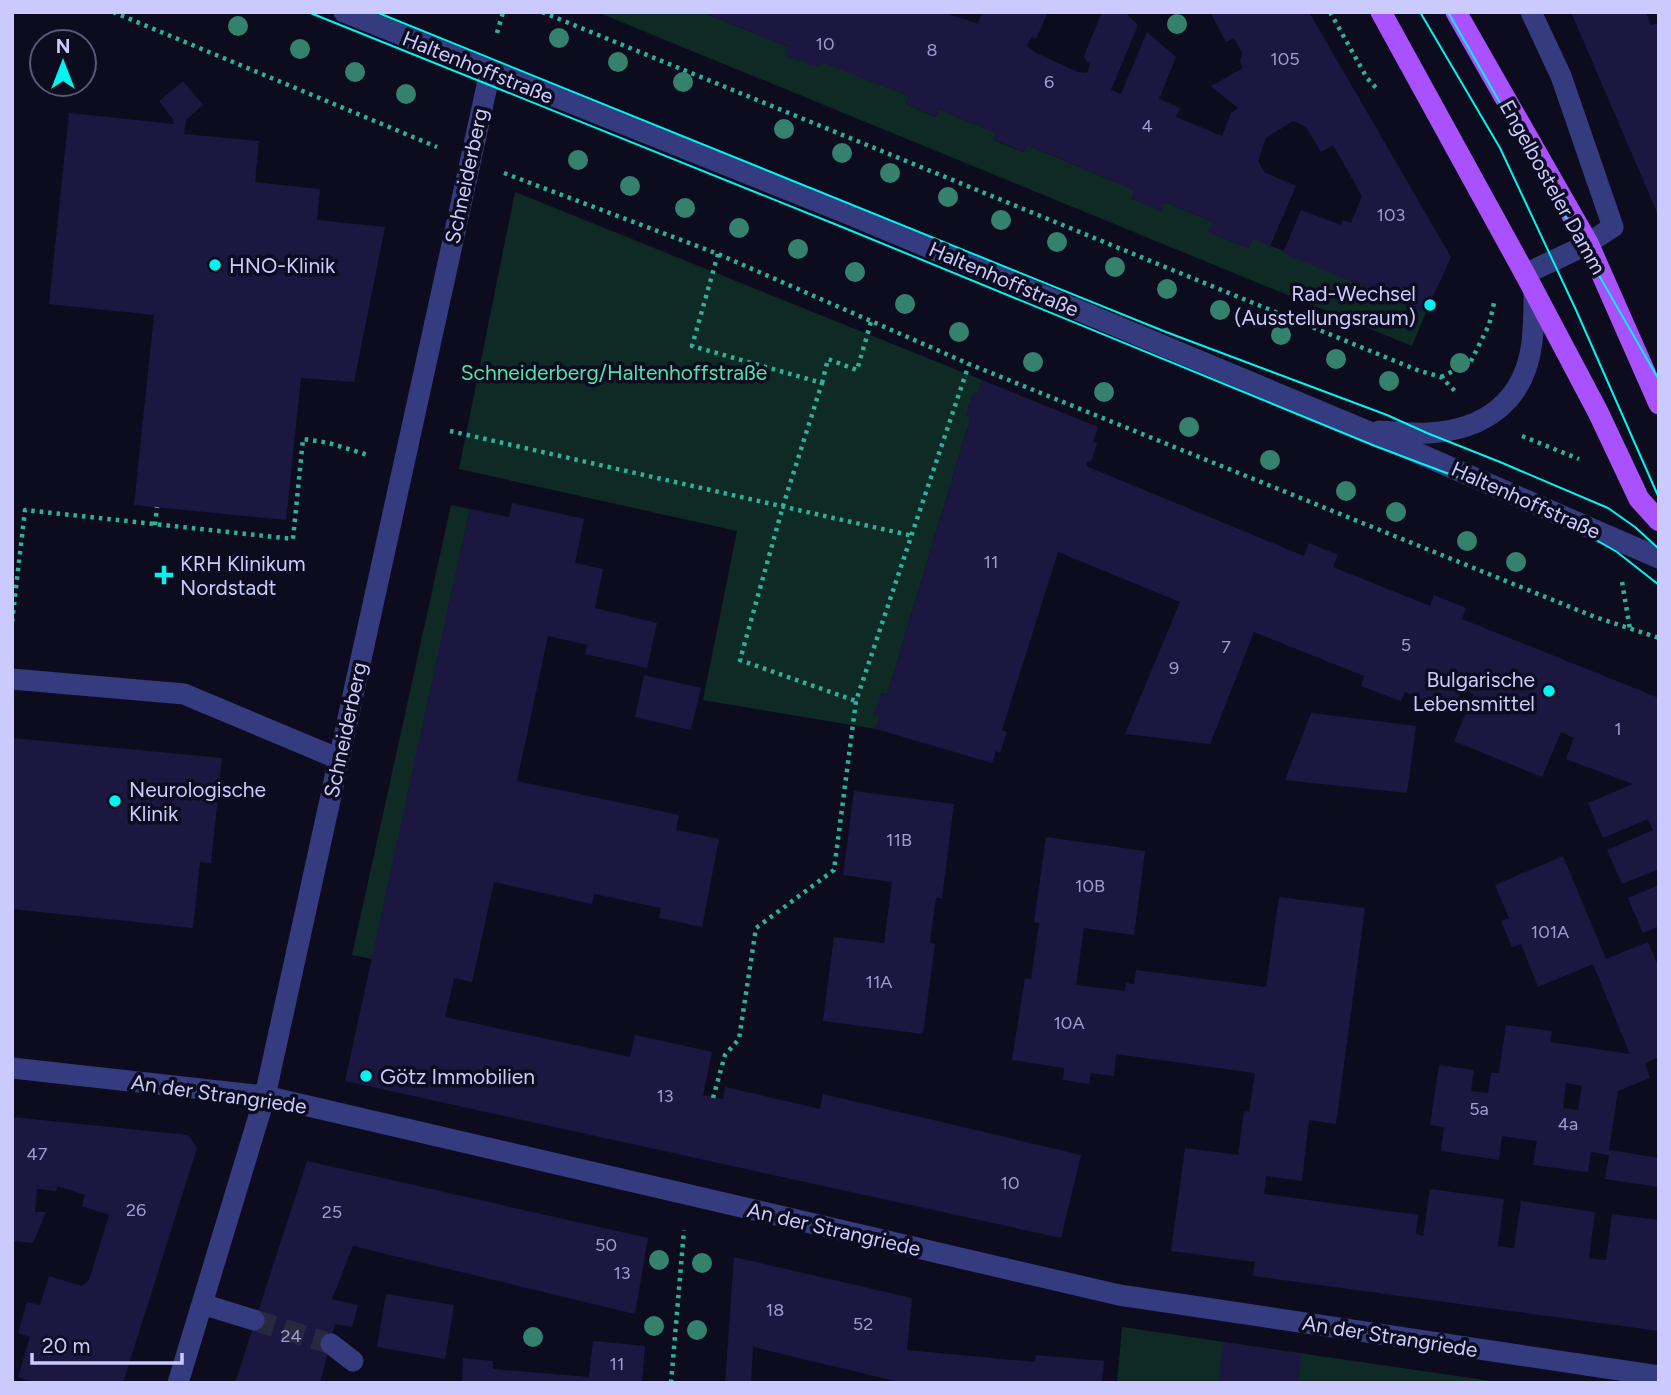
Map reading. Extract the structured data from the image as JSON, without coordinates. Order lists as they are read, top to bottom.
{
  "streets": {
    "main road": ["Engelbosteler Damm"],
    "street": ["Haltenhoffstraße", "Schneiderberg", "An der Strangriede"]
  },
  "crossings": [
    ["Haltenhoffstraße", "Schneiderberg"],
    ["Schneiderberg", "An der Strangriede"]
  ],
  "parks": ["Schneiderberg/Haltenhoffstraße"],
  "places": {
    "other": [
      "HNO-Klinik",
      "Rad-Wechsel (Ausstellungsraum)",
      "Bulgarische Lebensmittel",
      "Neurologische Klinik",
      "Götz Immobilien"
    ],
    "health": ["KRH Klinikum Nordstadt"]
  },
  "house_numbers": [
    "10",
    "8",
    "105",
    "6",
    "4",
    "103",
    "11",
    "5",
    "7",
    "9",
    "1",
    "11B",
    "10B",
    "101A",
    "11A",
    "10A",
    "13",
    "5a",
    "4a",
    "47",
    "10",
    "26",
    "25",
    "50",
    "13",
    "18",
    "52",
    "24",
    "11"
  ],
  "scale_bar": "20 m",
  "north": "top"
}
